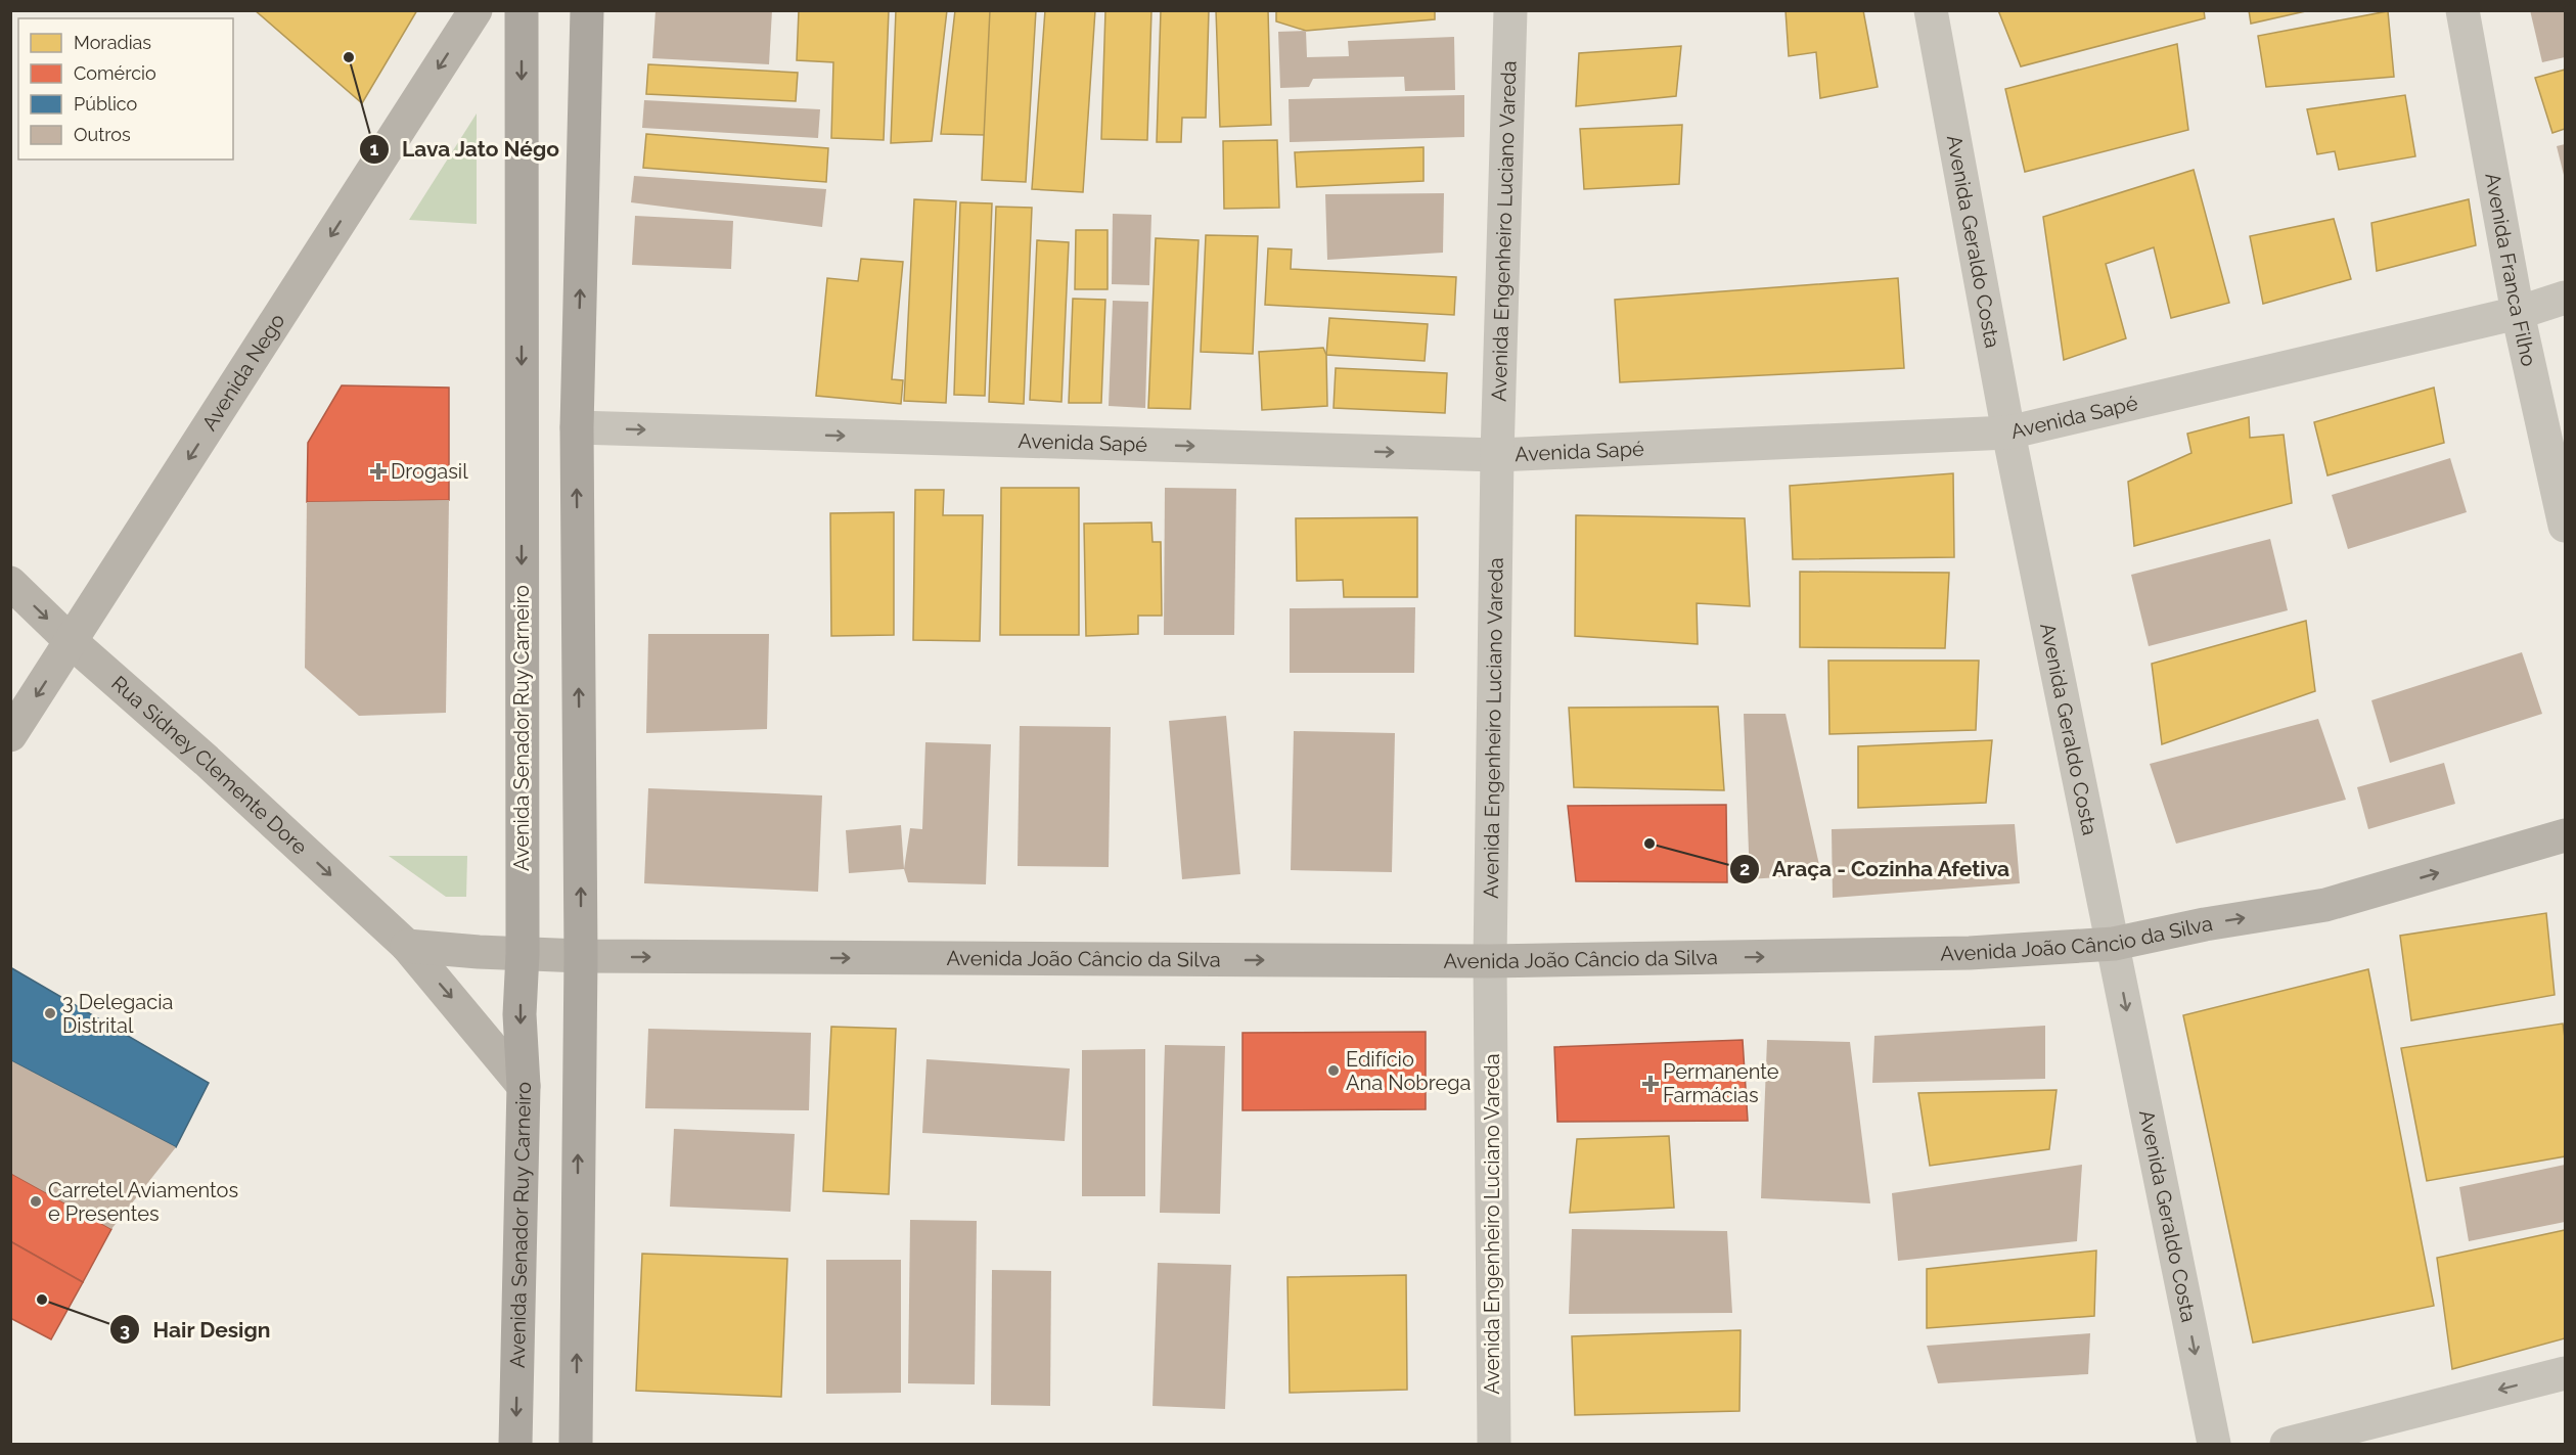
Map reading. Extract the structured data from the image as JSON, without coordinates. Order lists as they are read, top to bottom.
{
  "streets": {
    "main road": [
      "Avenida Nego",
      "Avenida Senador Ruy Carneiro",
      "Rua Sidney Clemente Dore",
      "Avenida João Câncio da Silva"
    ],
    "street": [
      "Avenida Engenheiro Luciano Vareda",
      "Avenida Geraldo Costa",
      "Avenida Franca Filho",
      "Avenida Sapé"
    ]
  },
  "crossings": [
    ["Avenida Engenheiro Luciano Vareda", "Avenida Sapé"],
    ["Avenida Engenheiro Luciano Vareda", "Avenida João Câncio da Silva"],
    ["Avenida Geraldo Costa", "Avenida Sapé"],
    ["Avenida Geraldo Costa", "Avenida João Câncio da Silva"],
    ["Avenida Franca Filho", "Avenida Sapé"],
    ["Avenida Nego", "Rua Sidney Clemente Dore"],
    ["Avenida Senador Ruy Carneiro", "Rua Sidney Clemente Dore"]
  ],
  "one_way": [
    "Avenida Nego",
    "Avenida Sapé",
    "Rua Sidney Clemente Dore",
    "Avenida João Câncio da Silva"
  ],
  "places": {
    "other": [
      "Lava Jato Négo",
      "Araça - Cozinha Afetiva",
      "3 Delegacia Distrital",
      "Edifício Ana Nobrega",
      "Carretel Aviamentos e Presentes",
      "Hair Design"
    ],
    "health": ["Drogasil", "Permanente Farmácias"]
  },
  "legend": [
    "Moradias",
    "Comércio",
    "Público",
    "Outros"
  ]
}
